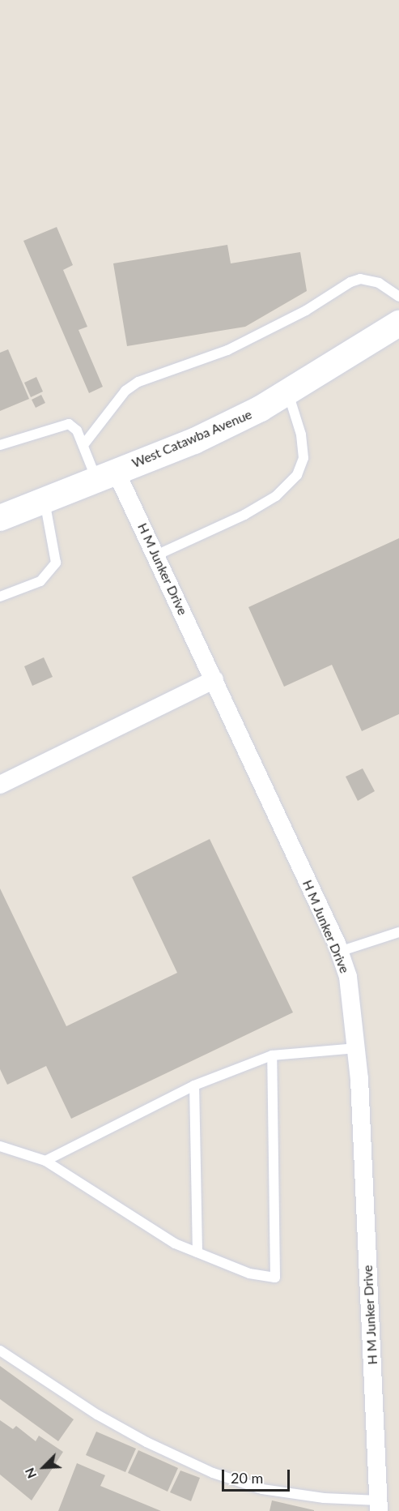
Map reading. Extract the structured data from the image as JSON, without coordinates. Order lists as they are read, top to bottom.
{
  "streets": {
    "main road": ["West Catawba Avenue"],
    "street": ["H M Junker Drive"]
  },
  "crossings": [
    ["West Catawba Avenue", "H M Junker Drive"]
  ],
  "scale_bar": "20 m",
  "north": "bottom left"
}
